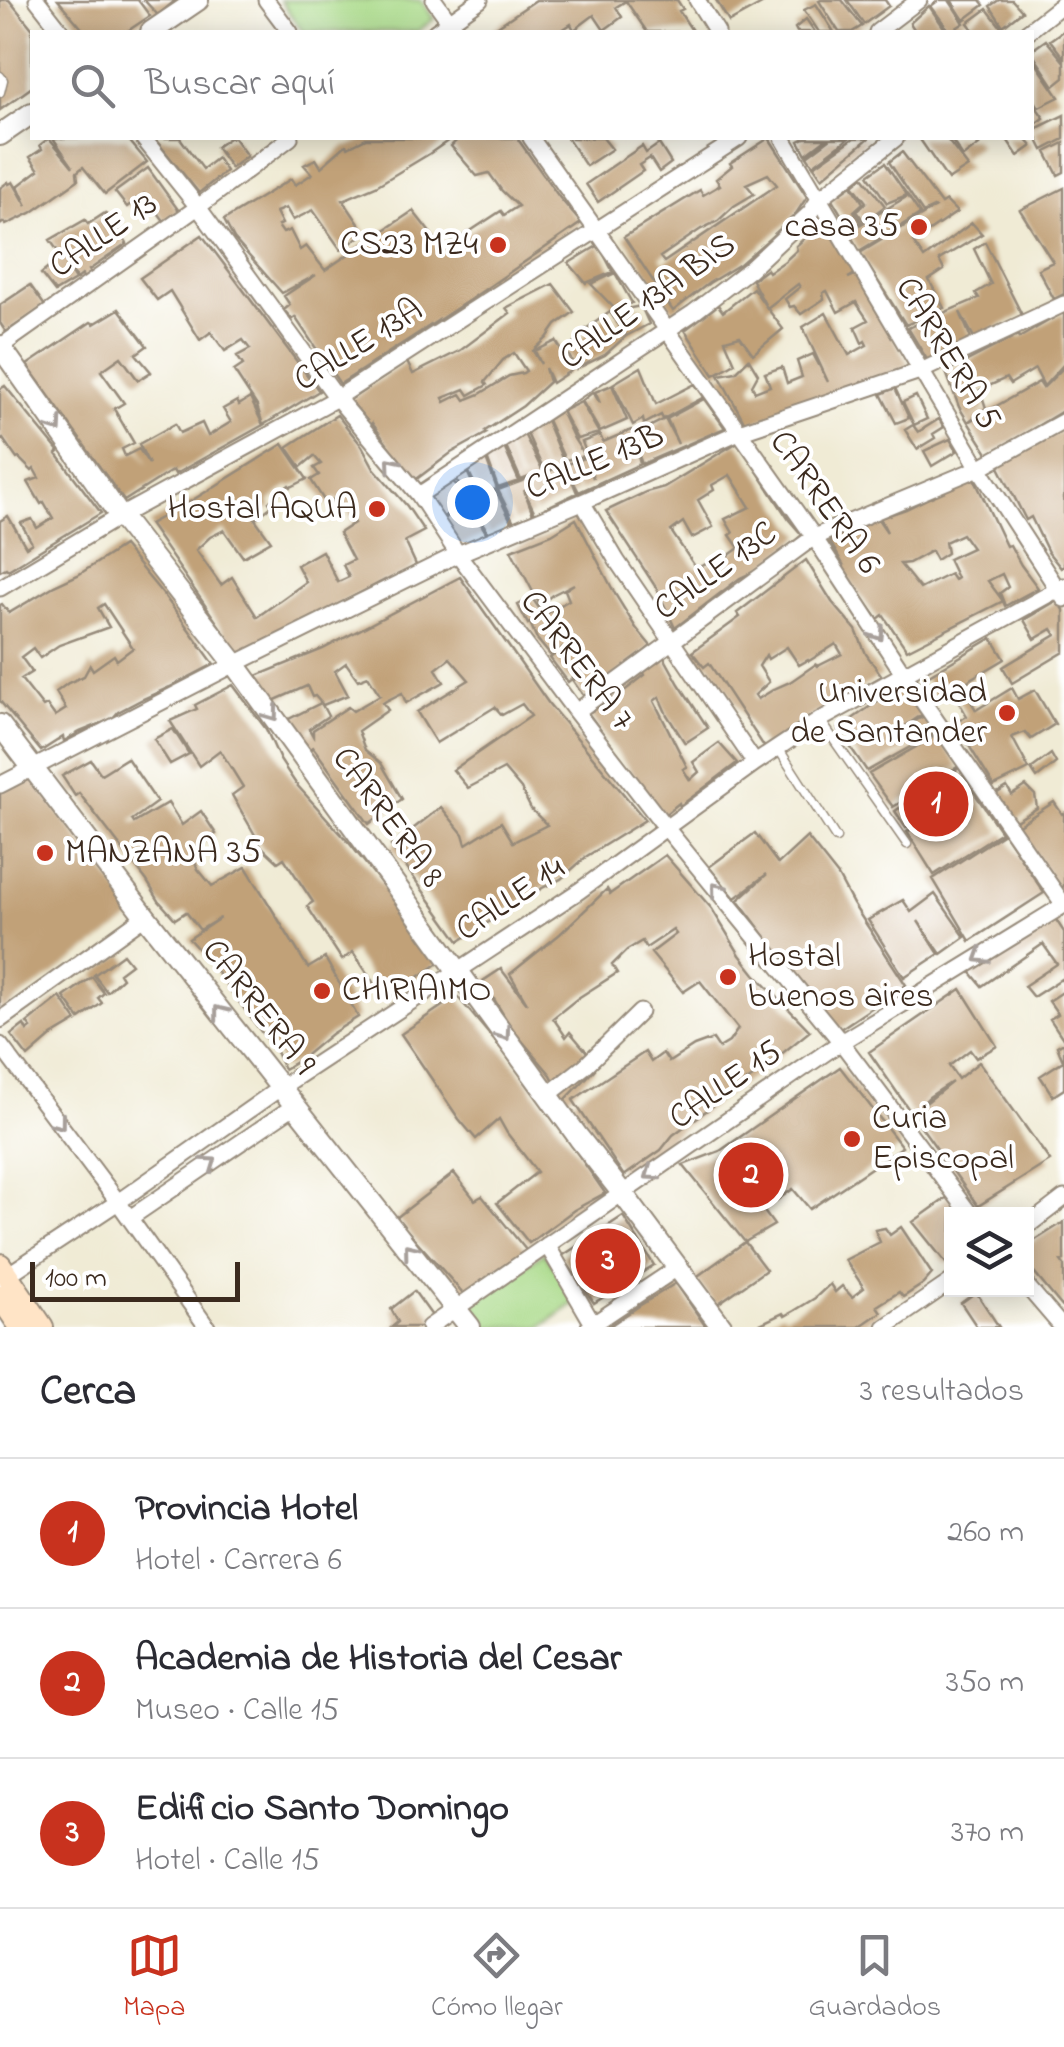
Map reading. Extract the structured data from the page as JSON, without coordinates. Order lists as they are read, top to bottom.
{
  "streets": {
    "street": [
      "CALLE 13",
      "CALLE 13A BIS",
      "CALLE 13A",
      "CARRERA 5",
      "CALLE 13B",
      "CARRERA 6",
      "CALLE 13C",
      "CARRERA 7",
      "CARRERA 8",
      "CALLE 14",
      "CARRERA 9",
      "CALLE 15"
    ]
  },
  "crossings": [
    ["CALLE 13", "CARRERA 7"],
    ["CALLE 13", "CARRERA 8"],
    ["CALLE 13A BIS", "CARRERA 5"],
    ["CALLE 13A BIS", "CARRERA 6"],
    ["CALLE 13A BIS", "CARRERA 7"],
    ["CALLE 13A", "CARRERA 6"],
    ["CALLE 13A", "CARRERA 7"],
    ["CALLE 13A", "CARRERA 8"],
    ["CARRERA 5", "CALLE 13B"],
    ["CARRERA 5", "CALLE 13C"],
    ["CARRERA 5", "CALLE 14"],
    ["CALLE 13B", "CARRERA 6"],
    ["CALLE 13B", "CARRERA 7"],
    ["CALLE 13B", "CARRERA 8"],
    ["CALLE 13B", "CARRERA 9"],
    ["CARRERA 6", "CALLE 13C"],
    ["CARRERA 6", "CALLE 14"],
    ["CARRERA 6", "CALLE 15"],
    ["CALLE 13C", "CARRERA 7"],
    ["CARRERA 7", "CALLE 14"],
    ["CARRERA 7", "CALLE 15"],
    ["CARRERA 8", "CALLE 14"],
    ["CARRERA 8", "CALLE 15"],
    ["CALLE 14", "CARRERA 9"],
    ["CARRERA 9", "CALLE 15"]
  ],
  "one_way": ["CARRERA 8", "CARRERA 9", "CALLE 15"],
  "places": [
    "casa 35",
    "CS23 MZ4",
    "Hostal AQUA",
    "Universidad de Santander",
    "MANZANA 35",
    "Hostal buenos aires",
    "CHIRIAIMO",
    "Curia Episcopal"
  ],
  "scale_bar": "100 m",
  "page": {
    "search": "Buscar aquí",
    "pins": ["1", "2", "3"],
    "scale": "100 m",
    "heading": ["Cerca", "3 resultados"],
    "list": [
      {
        "mark": "1",
        "name": "Provincia Hotel",
        "note": "Hotel · Carrera 6",
        "value": "260 m"
      },
      {
        "mark": "2",
        "name": "Academia de Historia del Cesar",
        "note": "Museo · Calle 15",
        "value": "350 m"
      },
      {
        "mark": "3",
        "name": "Edificio Santo Domingo",
        "note": "Hotel · Calle 15",
        "value": "370 m"
      }
    ],
    "nav": ["Mapa", "Cómo llegar", "Guardados"]
  }
}
